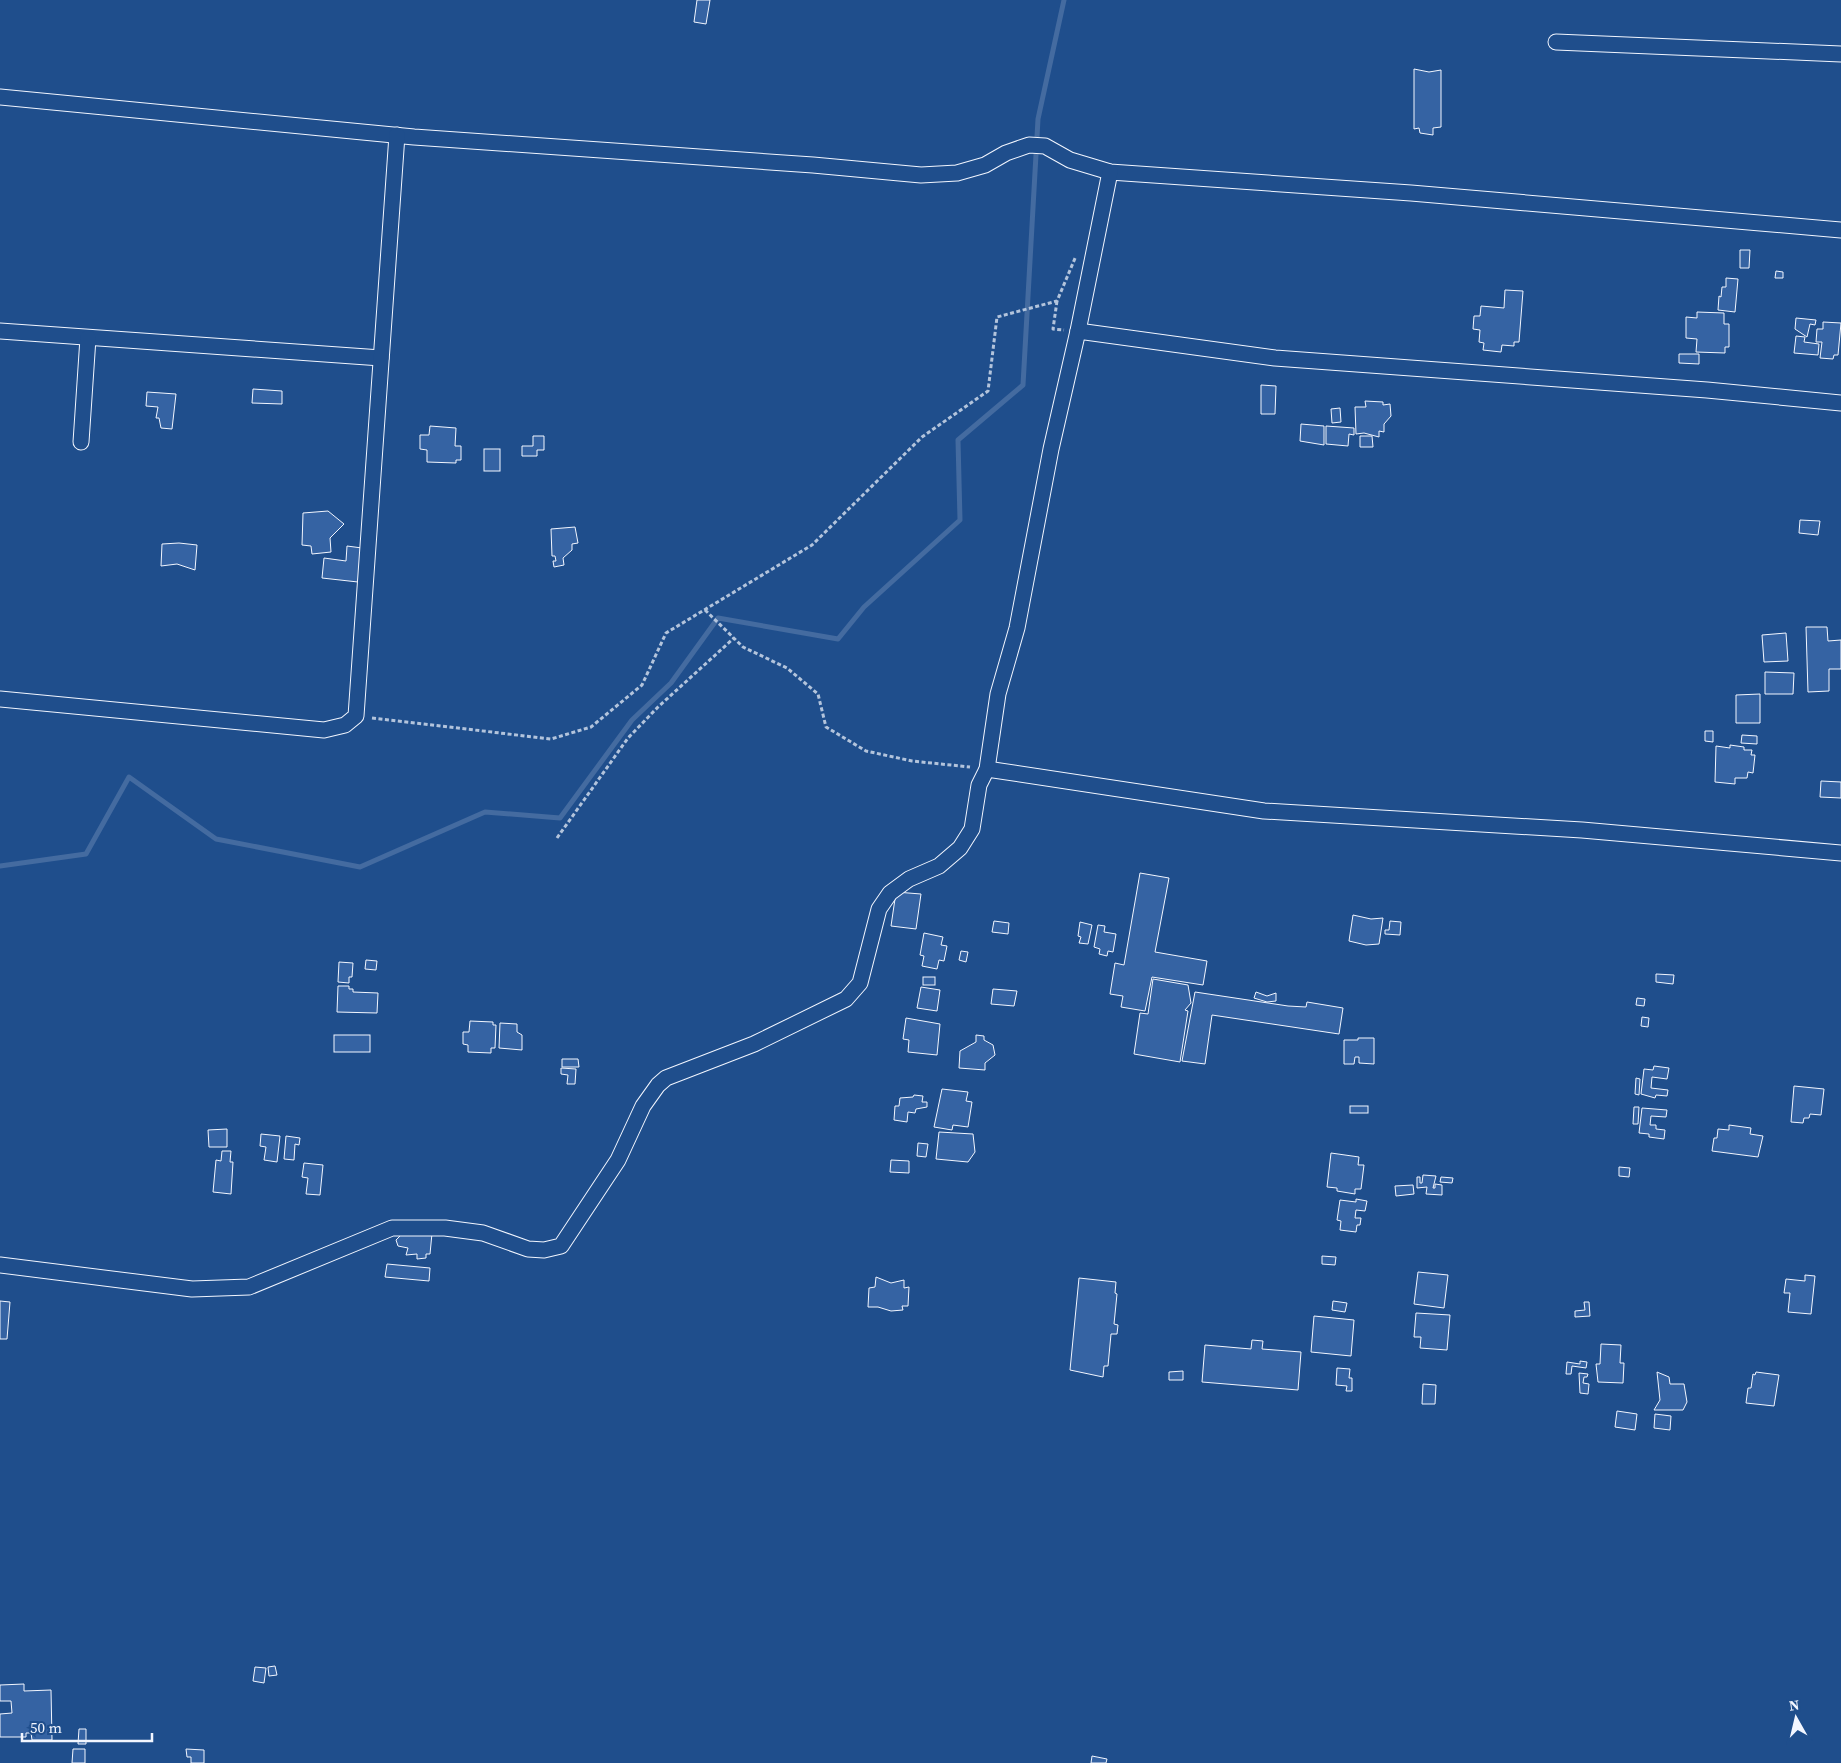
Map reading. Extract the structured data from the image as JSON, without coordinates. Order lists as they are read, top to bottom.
{
  "scale_bar": "50 m",
  "north": "top"
}
